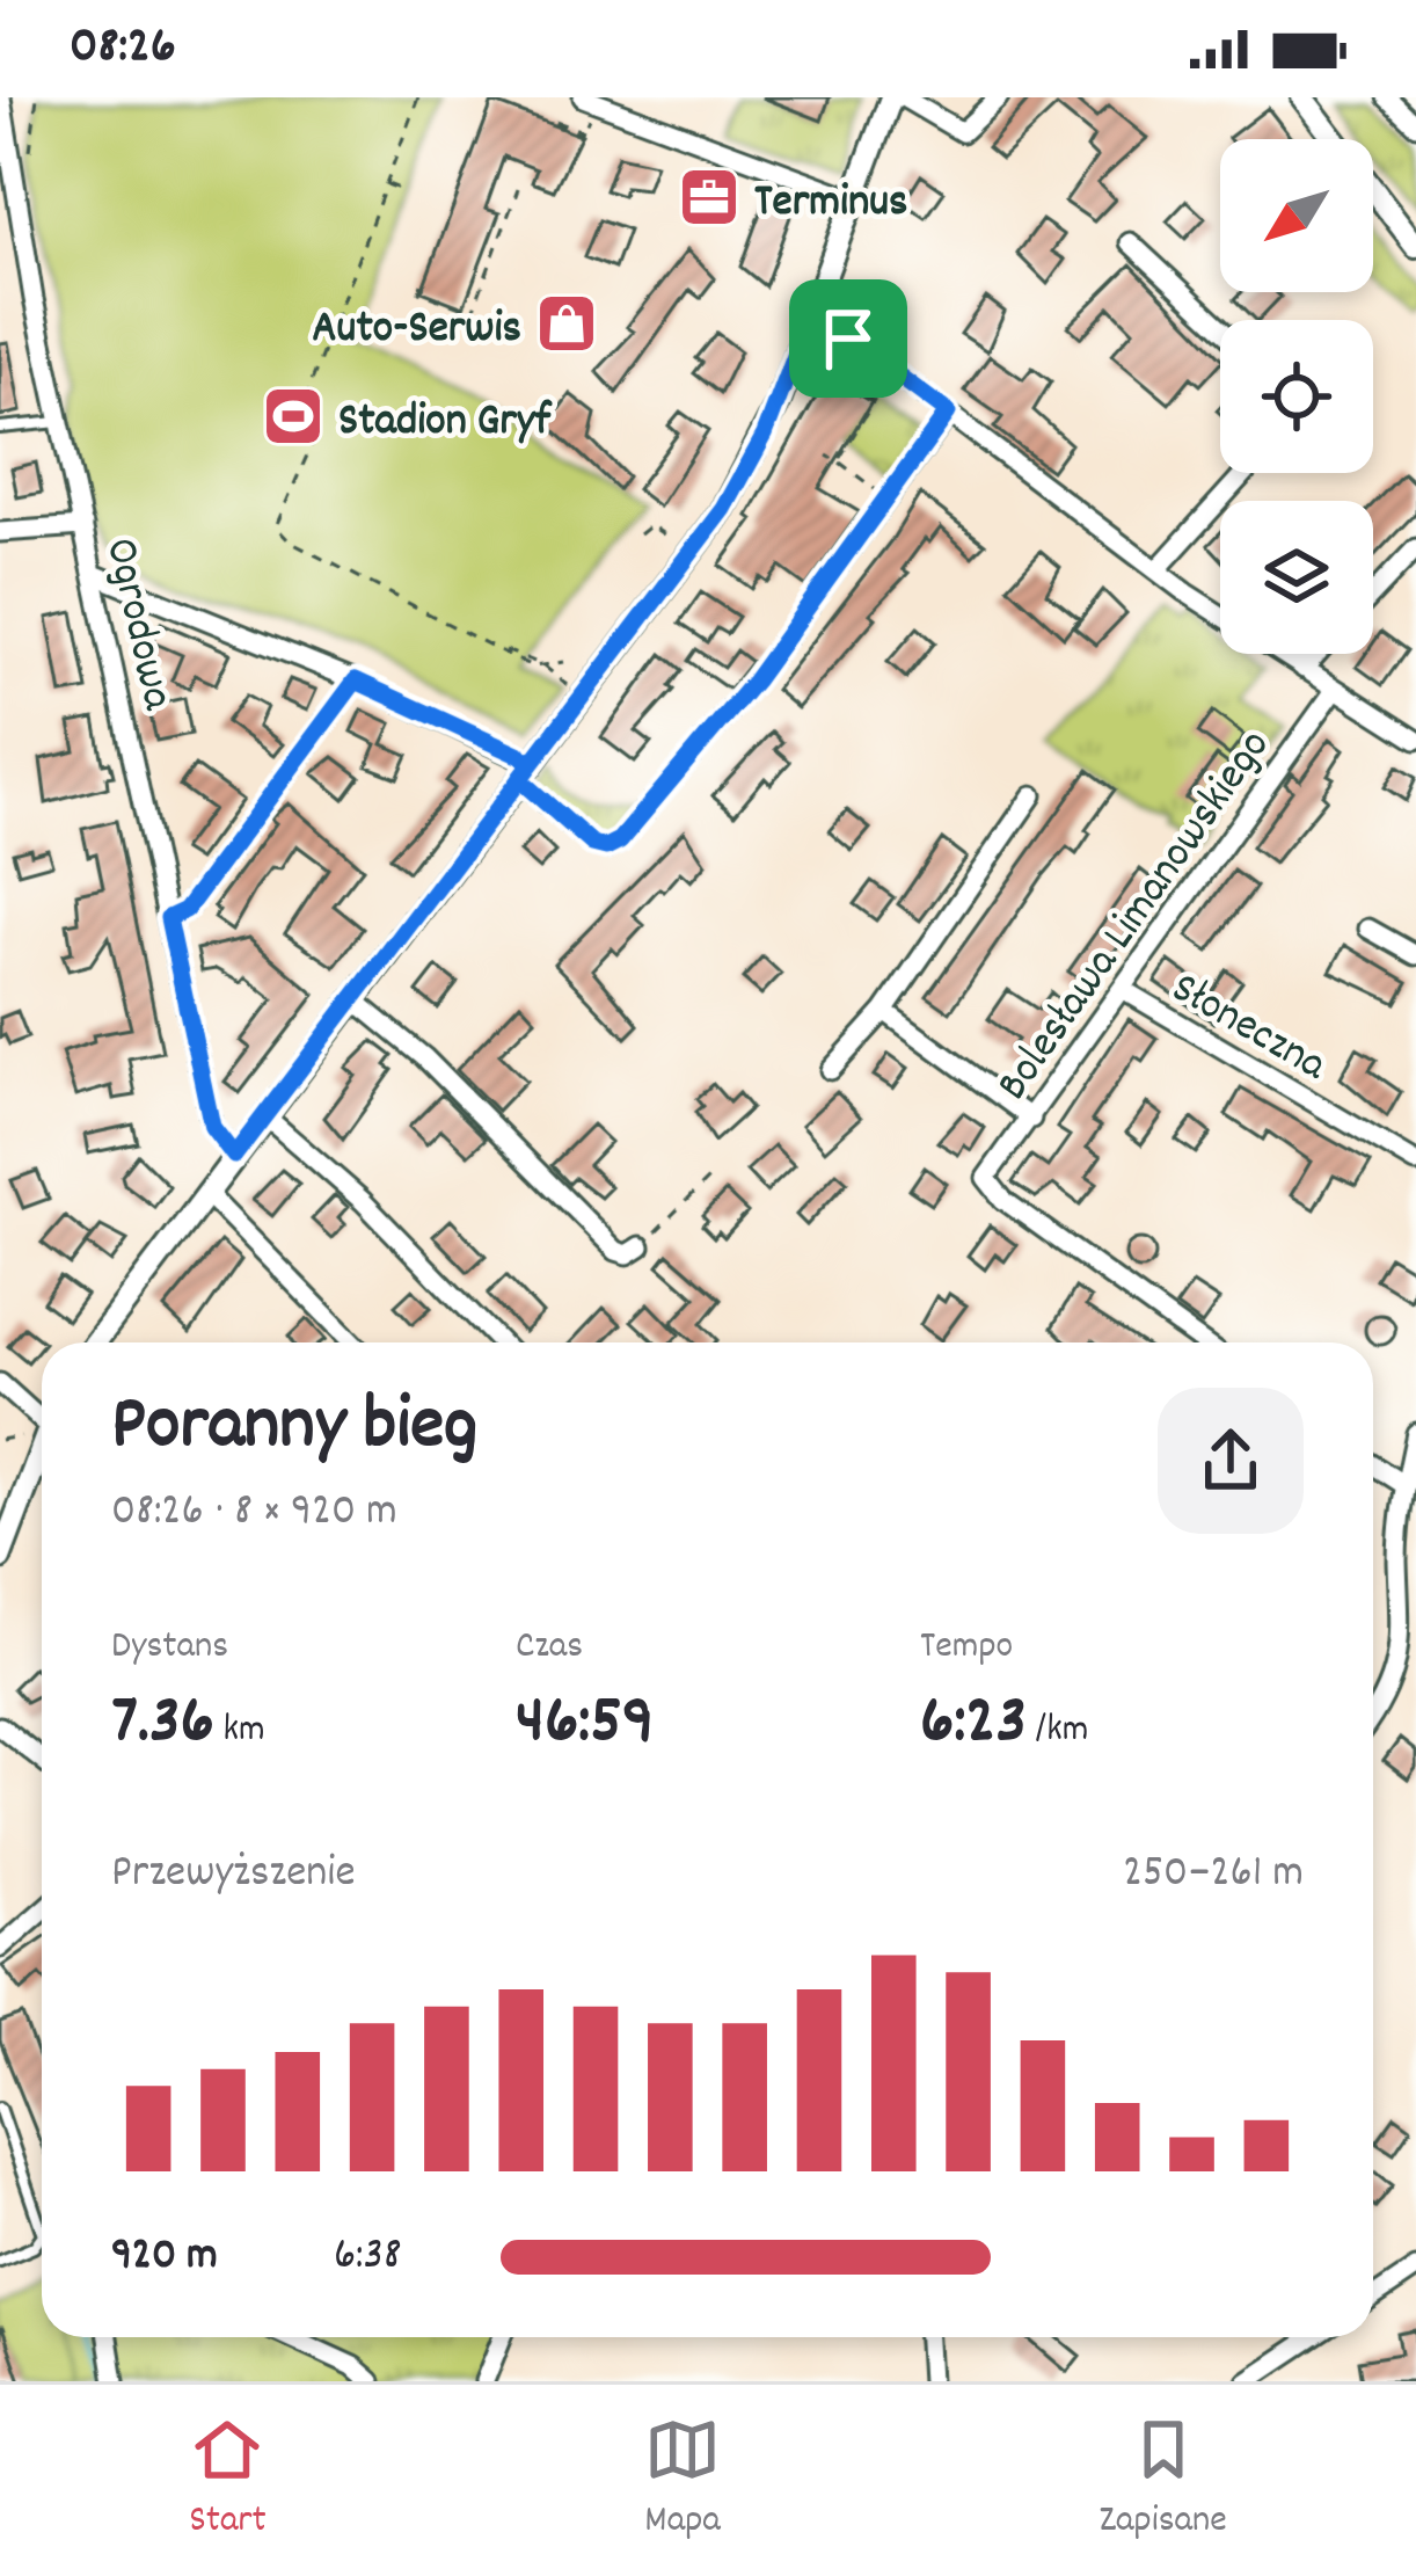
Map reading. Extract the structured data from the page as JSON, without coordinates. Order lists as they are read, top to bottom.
{
  "streets": {
    "street": ["Ogrodowa", "Bolesława Limanowskiego", "Słoneczna"]
  },
  "crossings": [
    ["Bolesława Limanowskiego", "Słoneczna"]
  ],
  "places": {
    "office": ["Terminus"],
    "shop": ["Auto-Serwis"],
    "sports": ["Stadion Gryf"]
  },
  "north": "bottom left",
  "page": {
    "status": "08:26",
    "heading": ["Poranny bieg", "08:26 · 8 × 920 m"],
    "stats": [
      ["Dystans", "7.36 km"],
      ["Czas", "46:59"],
      ["Tempo", "6:23 /km"]
    ],
    "chart": ["Przewyższenie", "250–261 m"],
    "list": [
      {
        "name": "920 m",
        "note": "6:38"
      }
    ],
    "tabs": ["Start", "Mapa", "Zapisane"]
  }
}
